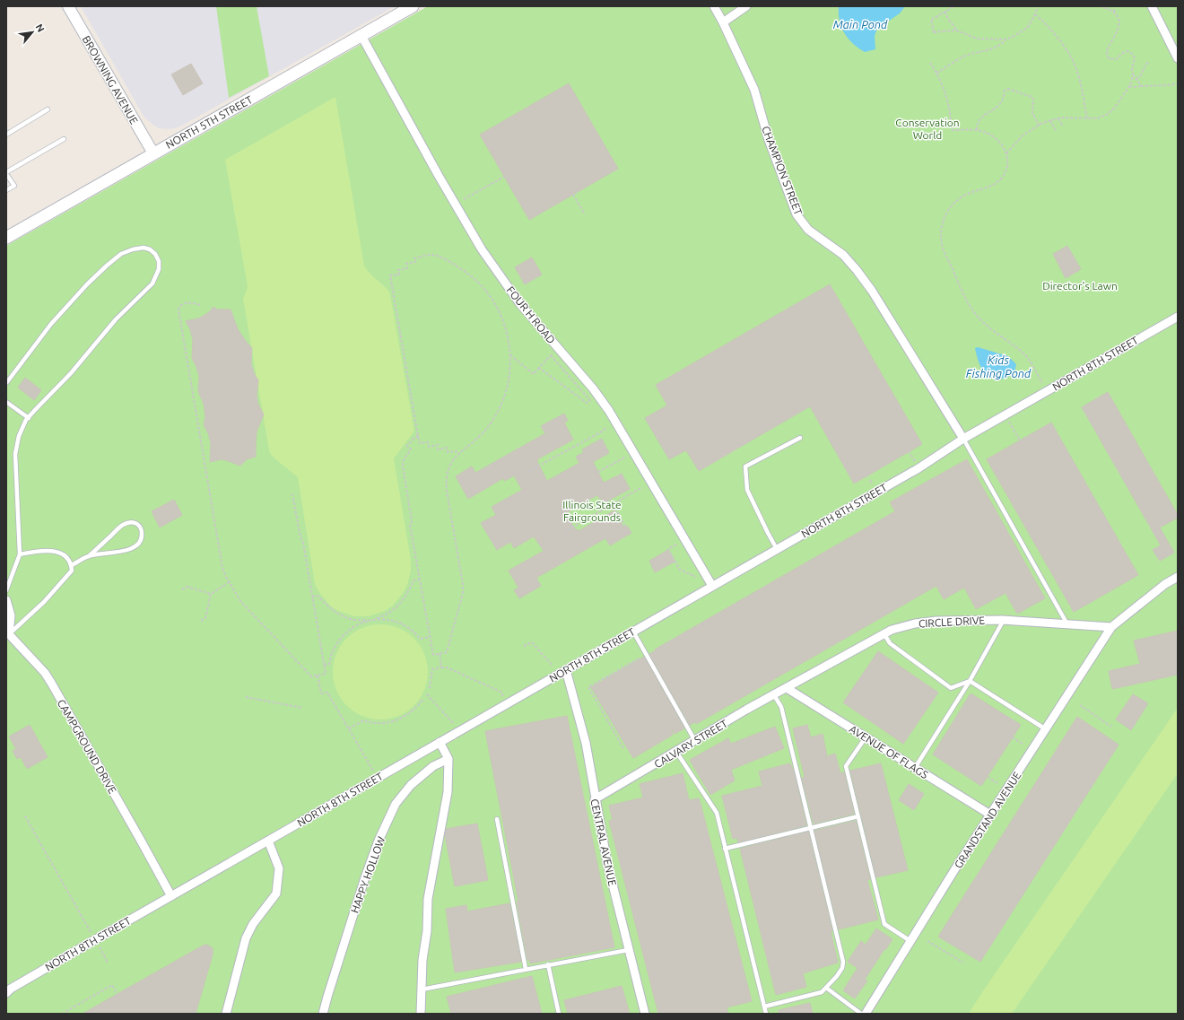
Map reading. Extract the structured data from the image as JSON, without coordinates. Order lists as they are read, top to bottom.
{
  "streets": {
    "main road": ["NORTH 5TH STREET"],
    "street": [
      "BROWNING AVENUE",
      "CHAMPION STREET",
      "FOUR H ROAD",
      "NORTH 8TH STREET",
      "CIRCLE DRIVE",
      "CALVARY STREET",
      "CAMPGROUND DRIVE",
      "AVENUE OF FLAGS",
      "GRANDSTAND AVENUE",
      "CENTRAL AVENUE",
      "HAPPY HOLLOW"
    ]
  },
  "crossings": [
    ["BROWNING AVENUE", "NORTH 5TH STREET"],
    ["NORTH 5TH STREET", "FOUR H ROAD"],
    ["CHAMPION STREET", "NORTH 8TH STREET"],
    ["FOUR H ROAD", "NORTH 8TH STREET"],
    ["NORTH 8TH STREET", "CAMPGROUND DRIVE"],
    ["NORTH 8TH STREET", "CENTRAL AVENUE"],
    ["CIRCLE DRIVE", "CALVARY STREET"],
    ["CIRCLE DRIVE", "AVENUE OF FLAGS"],
    ["CIRCLE DRIVE", "GRANDSTAND AVENUE"],
    ["CALVARY STREET", "AVENUE OF FLAGS"],
    ["CALVARY STREET", "CENTRAL AVENUE"],
    ["AVENUE OF FLAGS", "GRANDSTAND AVENUE"]
  ],
  "water": ["Main Pond", "Kids Fishing Pond"],
  "parks": ["Conservation World", "Director's Lawn", "Illinois State Fairgrounds"],
  "north": "top right"
}
